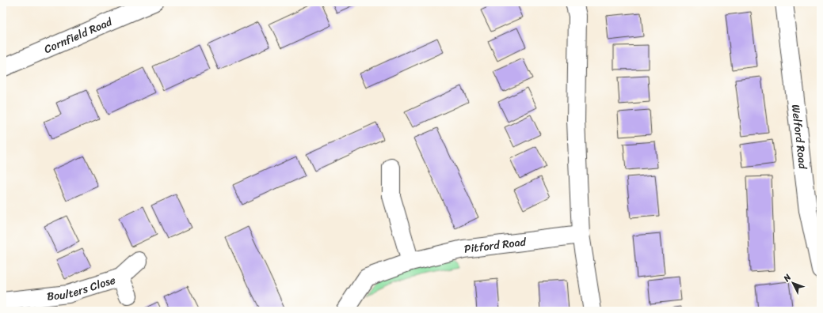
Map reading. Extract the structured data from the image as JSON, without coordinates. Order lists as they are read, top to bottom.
{
  "streets": {
    "street": [
      "Cornfield Road",
      "Welford Road",
      "Pitford Road",
      "Boulters Close"
    ]
  },
  "north": "top left"
}
